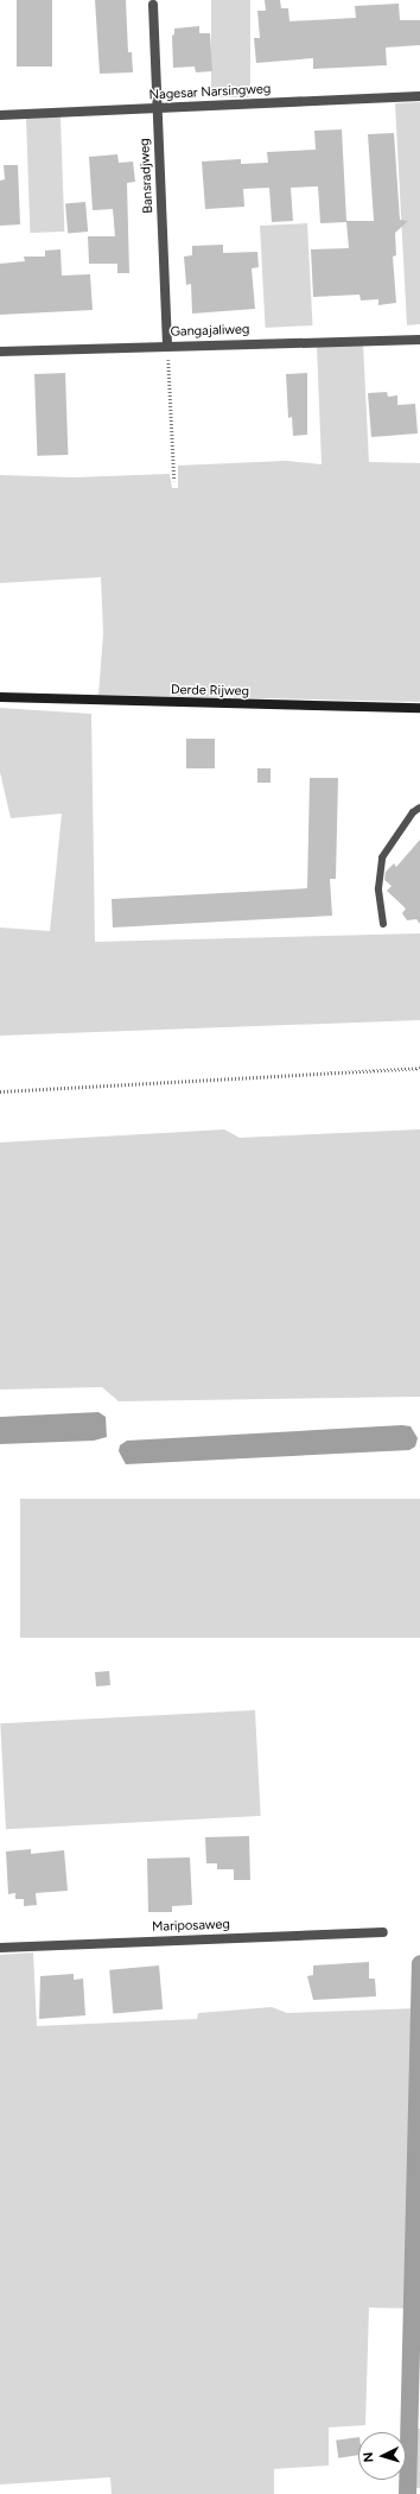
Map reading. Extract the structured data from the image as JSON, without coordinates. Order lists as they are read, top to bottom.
{
  "streets": {
    "street": [
      "Nagesar Narsingweg",
      "Bansradjweg",
      "Gangajaliweg",
      "Derde Rijweg",
      "Mariposaweg"
    ]
  },
  "crossings": [
    ["Nagesar Narsingweg", "Bansradjweg"],
    ["Bansradjweg", "Gangajaliweg"]
  ],
  "north": "left"
}
